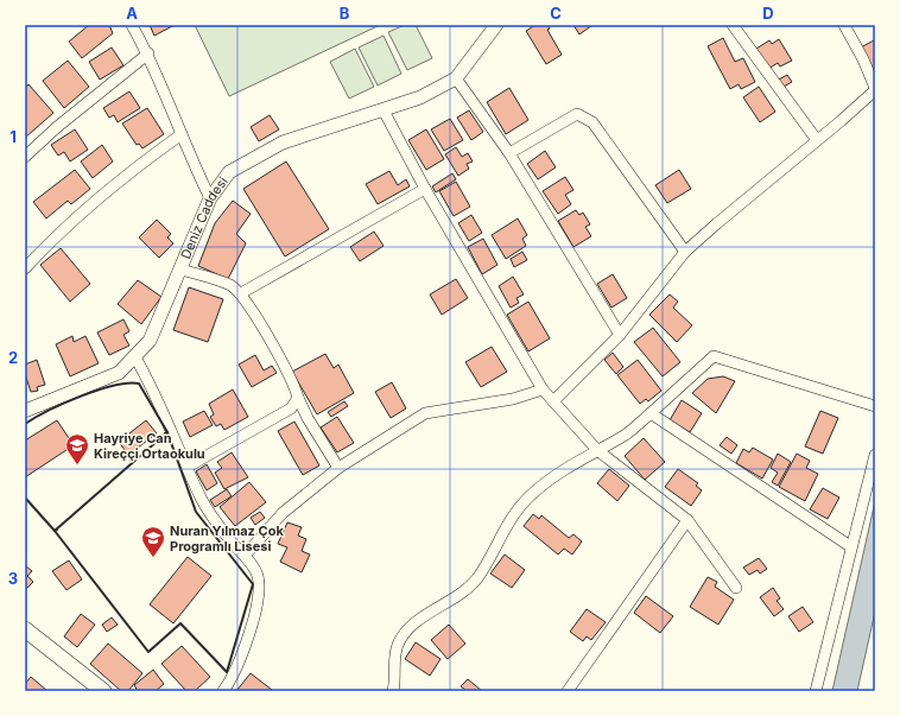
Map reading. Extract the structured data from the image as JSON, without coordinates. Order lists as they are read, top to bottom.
{
  "streets": {
    "street": ["Deniz Caddesi"]
  },
  "places": {
    "school or university": ["Hayriye Can Kireççi Ortaokulu", "Nuran Yılmaz Çok Programlı Lisesi"]
  },
  "grid": {
    "columns": [
      "A",
      "B",
      "C",
      "D"
    ],
    "rows": ["1", "2", "3"]
  }
}
